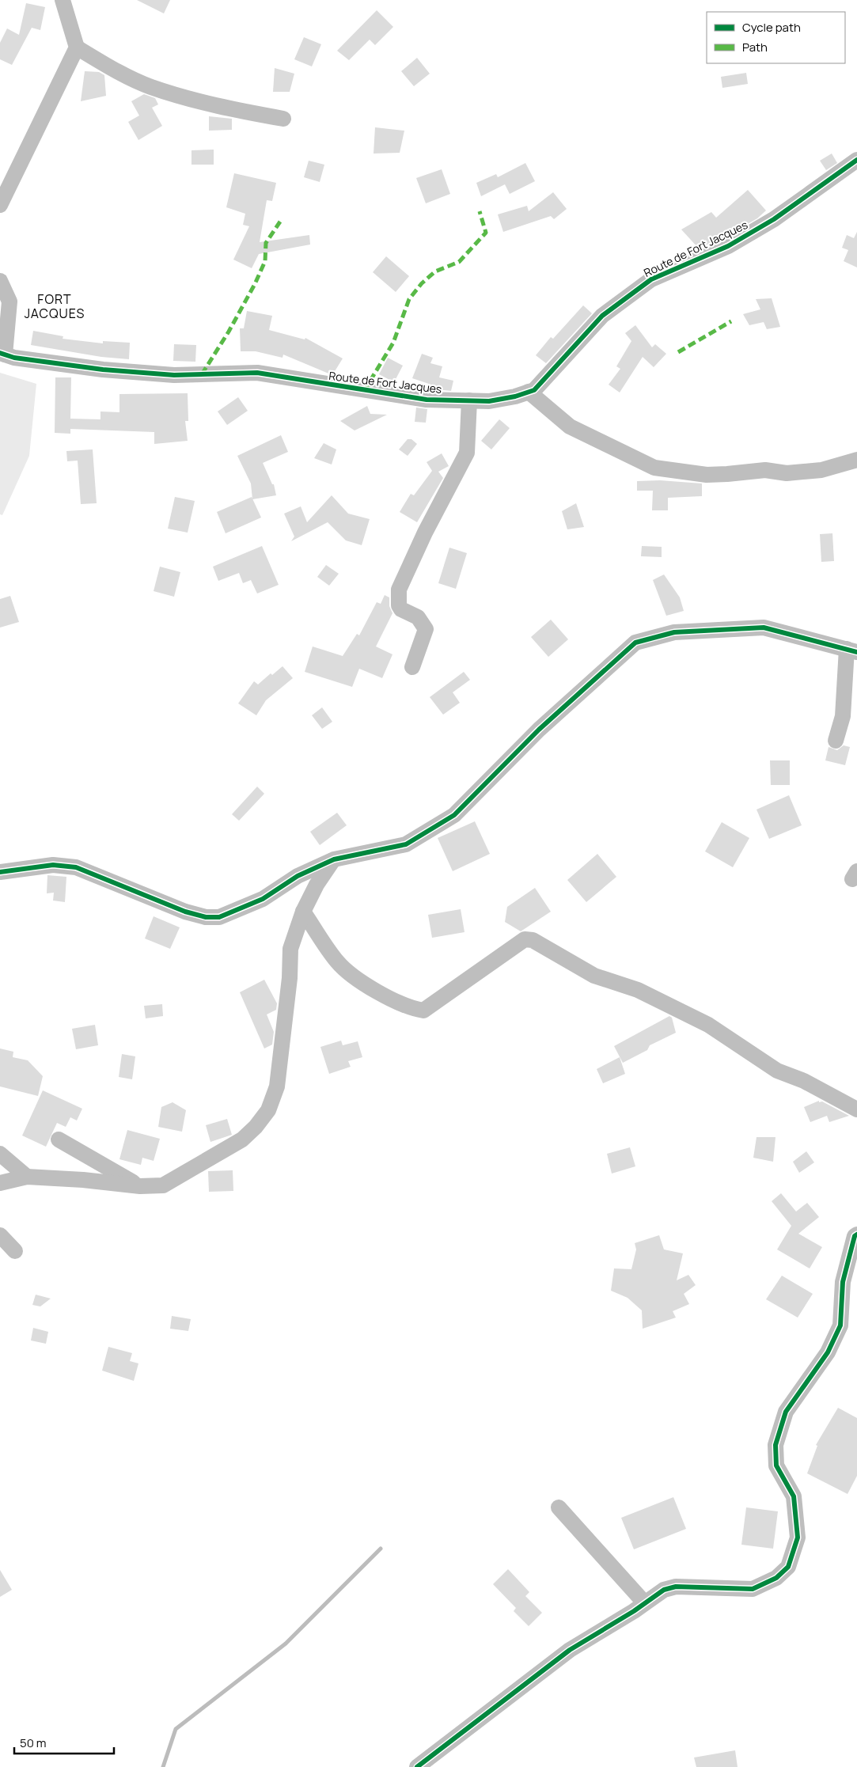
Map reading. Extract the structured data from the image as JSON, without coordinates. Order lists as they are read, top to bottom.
{
  "streets": {
    "street": ["Route de Fort Jacques"]
  },
  "districts": ["FORT JACQUES"],
  "legend": ["Cycle path", "Path"],
  "scale_bar": "50 m"
}
